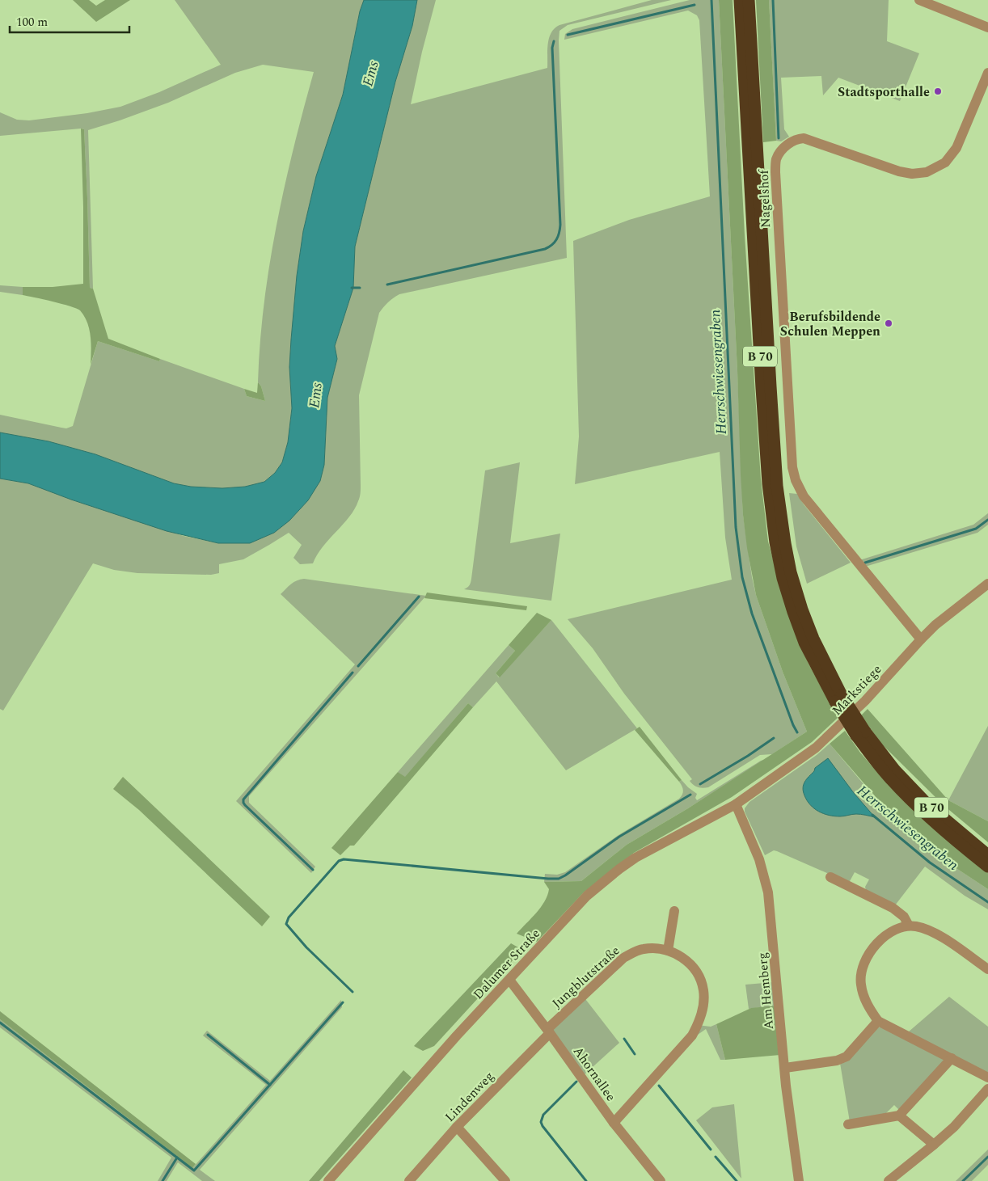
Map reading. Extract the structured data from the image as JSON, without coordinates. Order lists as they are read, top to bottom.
{
  "streets": {
    "highway": ["B 70"],
    "street": [
      "Nagelshof",
      "Markstiege",
      "Dalumer Straße",
      "Jungblutstraße",
      "Am Hemberg",
      "Ahornallee",
      "Lindenweg"
    ]
  },
  "crossings": [
    ["Nagelshof", "Markstiege"],
    ["Markstiege", "Dalumer Straße"],
    ["Markstiege", "Am Hemberg"],
    ["Dalumer Straße", "Am Hemberg"],
    ["Dalumer Straße", "Ahornallee"],
    ["Jungblutstraße", "Ahornallee"],
    ["Jungblutstraße", "Lindenweg"],
    ["Ahornallee", "Lindenweg"]
  ],
  "water": ["Ems", "Herrschwiesengraben"],
  "places": ["Stadtsporthalle", "Berufsbildende Schulen Meppen"],
  "scale_bar": "100 m"
}
